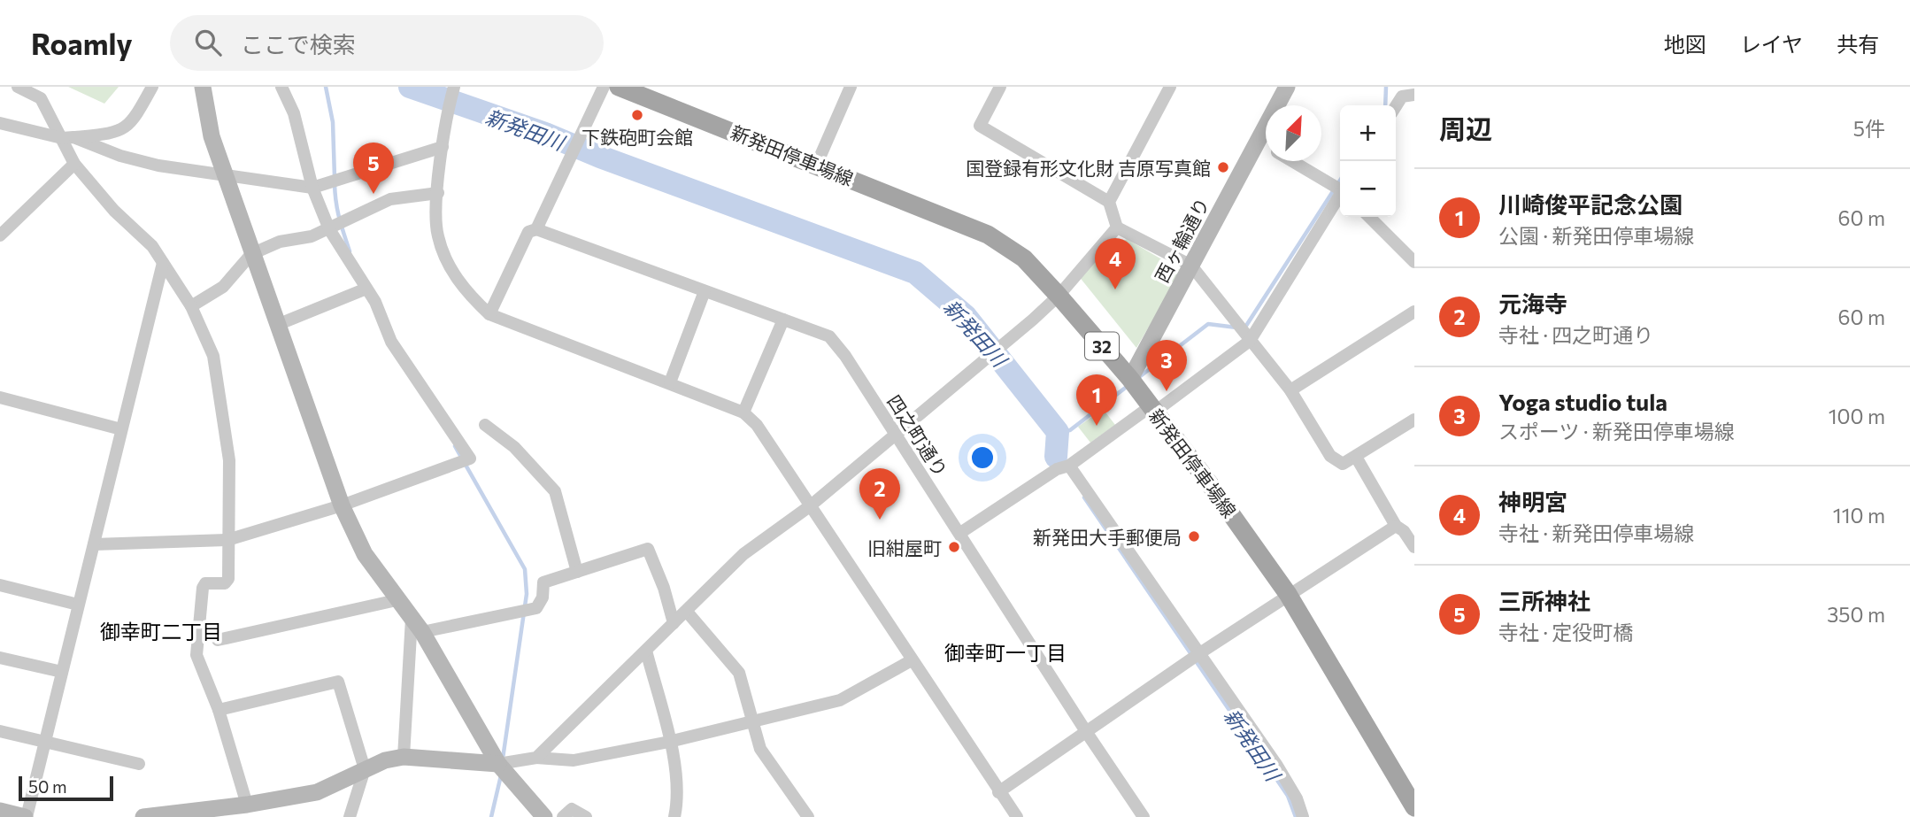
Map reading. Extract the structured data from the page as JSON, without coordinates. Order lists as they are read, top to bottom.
{
  "streets": {
    "main road": ["新発田停車場線", "32"],
    "street": ["西ヶ輪通り", "四之町通り"]
  },
  "crossings": [
    ["新発田停車場線", "西ヶ輪通り"]
  ],
  "districts": ["御幸町二丁目", "御幸町一丁目"],
  "water": ["新発田川"],
  "places": [
    "下鉄砲町会館",
    "国登録有形文化財 吉原写真館",
    "新発田大手郵便局",
    "旧紺屋町"
  ],
  "scale_bar": "50 m",
  "north": "top right",
  "page": {
    "header": "Roamly",
    "search": "ここで検索",
    "nav": ["地図", "レイヤ", "共有"],
    "heading": ["周辺", "5件"],
    "map_buttons": ["+", "−"],
    "pins": [
      "5",
      "4",
      "3",
      "1",
      "2"
    ],
    "list": [
      {
        "mark": "1",
        "name": "川崎俊平記念公園",
        "note": "公園 · 新発田停車場線",
        "value": "60 m"
      },
      {
        "mark": "2",
        "name": "元海寺",
        "note": "寺社 · 四之町通り",
        "value": "60 m"
      },
      {
        "mark": "3",
        "name": "Yoga studio tula",
        "note": "スポーツ · 新発田停車場線",
        "value": "100 m"
      },
      {
        "mark": "4",
        "name": "神明宮",
        "note": "寺社 · 新発田停車場線",
        "value": "110 m"
      },
      {
        "mark": "5",
        "name": "三所神社",
        "note": "寺社 · 定役町橋",
        "value": "350 m"
      }
    ],
    "scale": "50 m"
  }
}
